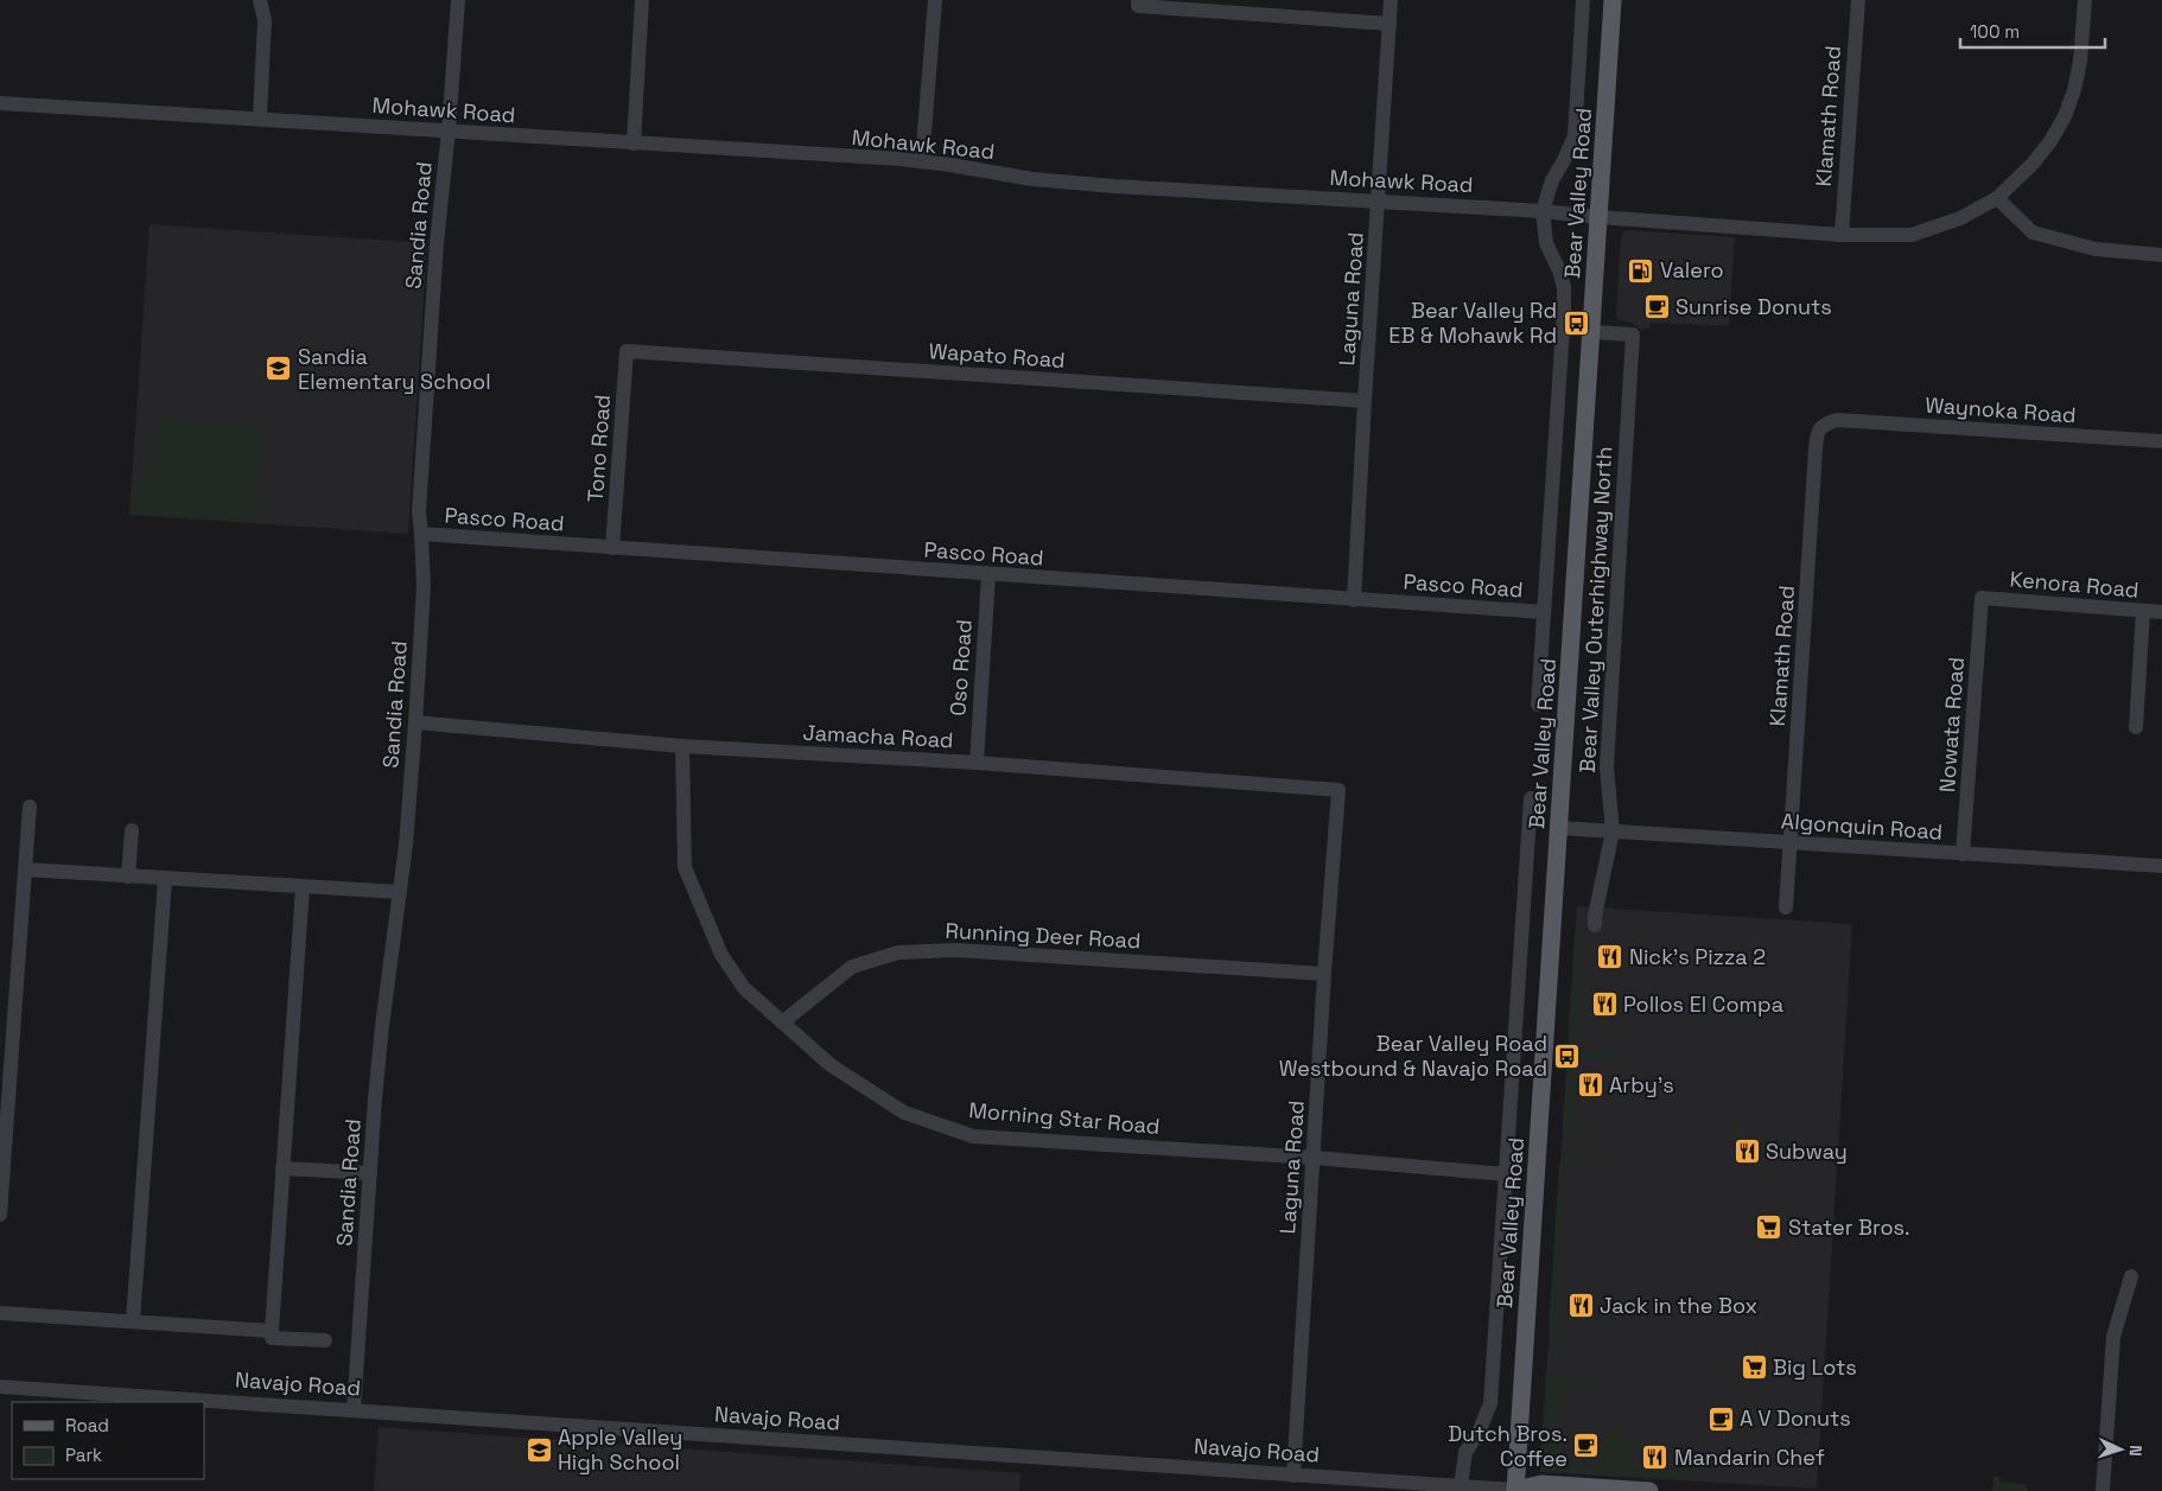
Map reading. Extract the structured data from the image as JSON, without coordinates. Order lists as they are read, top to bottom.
{
  "streets": {
    "main road": ["Bear Valley Road", "Navajo Road"],
    "street": [
      "Mohawk Road",
      "Klamath Road",
      "Sandia Road",
      "Laguna Road",
      "Wapato Road",
      "Waynoka Road",
      "Tono Road",
      "Pasco Road",
      "Kenora Road",
      "Bear Valley Outerhighway North",
      "Oso Road",
      "Nowata Road",
      "Jamacha Road",
      "Algonquin Road",
      "Running Deer Road",
      "Morning Star Road"
    ]
  },
  "crossings": [
    ["Mohawk Road", "Klamath Road"],
    ["Mohawk Road", "Bear Valley Road"],
    ["Mohawk Road", "Sandia Road"],
    ["Mohawk Road", "Laguna Road"],
    ["Klamath Road", "Waynoka Road"],
    ["Klamath Road", "Algonquin Road"],
    ["Bear Valley Road", "Bear Valley Outerhighway North"],
    ["Bear Valley Road", "Algonquin Road"],
    ["Bear Valley Road", "Navajo Road"],
    ["Sandia Road", "Pasco Road"],
    ["Sandia Road", "Jamacha Road"],
    ["Sandia Road", "Navajo Road"],
    ["Laguna Road", "Wapato Road"],
    ["Laguna Road", "Pasco Road"],
    ["Laguna Road", "Jamacha Road"],
    ["Laguna Road", "Running Deer Road"],
    ["Laguna Road", "Morning Star Road"],
    ["Laguna Road", "Navajo Road"],
    ["Wapato Road", "Tono Road"],
    ["Tono Road", "Pasco Road"],
    ["Pasco Road", "Oso Road"],
    ["Kenora Road", "Nowata Road"],
    ["Bear Valley Outerhighway North", "Algonquin Road"],
    ["Oso Road", "Jamacha Road"],
    ["Nowata Road", "Algonquin Road"],
    ["Jamacha Road", "Morning Star Road"],
    ["Running Deer Road", "Morning Star Road"]
  ],
  "places": {
    "fuel station": ["Valero"],
    "cafe": ["Sunrise Donuts", "A V Donuts", "Dutch Bros. Coffee"],
    "bus stop": ["Bear Valley Rd EB & Mohawk Rd", "Bear Valley Road Westbound & Navajo Road"],
    "school or university": ["Sandia Elementary School", "Apple Valley High School"],
    "restaurant": [
      "Nick's Pizza 2",
      "Pollos El Compa",
      "Arby's",
      "Subway",
      "Jack in the Box",
      "Mandarin Chef"
    ],
    "supermarket": ["Stater Bros.", "Big Lots"]
  },
  "legend": ["Road", "Park"],
  "scale_bar": "100 m",
  "north": "right"
}
